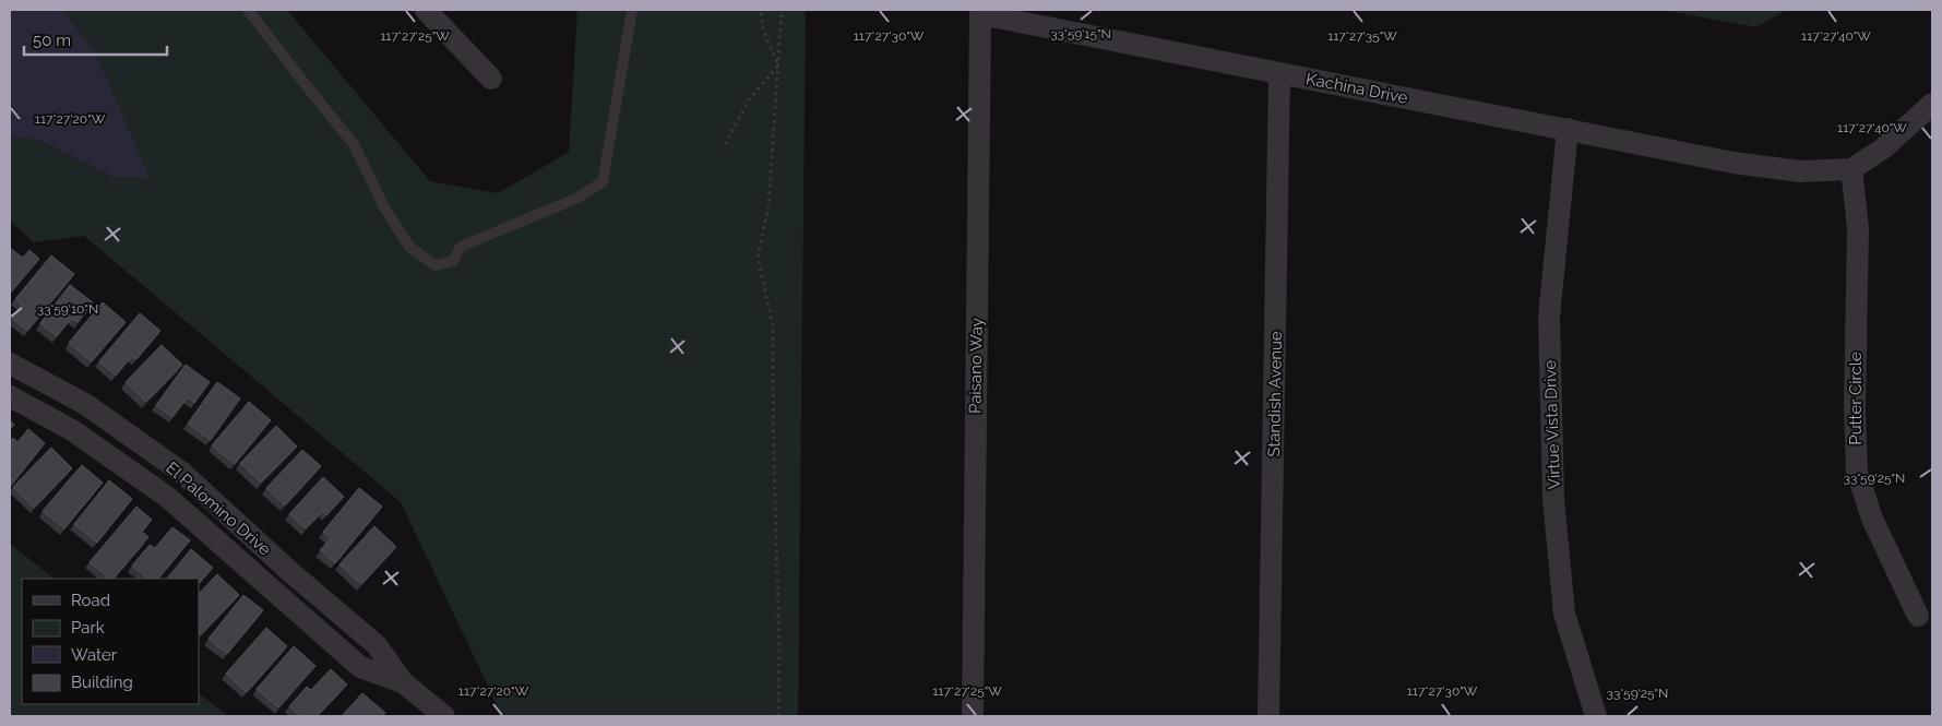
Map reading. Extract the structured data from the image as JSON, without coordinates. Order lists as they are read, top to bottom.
{
  "streets": {
    "street": [
      "Kachina Drive",
      "Paisano Way",
      "Standish Avenue",
      "Putter Circle",
      "Virtue Vista Drive",
      "El Palomino Drive"
    ]
  },
  "crossings": [
    ["Kachina Drive", "Paisano Way"],
    ["Kachina Drive", "Standish Avenue"],
    ["Kachina Drive", "Putter Circle"],
    ["Kachina Drive", "Virtue Vista Drive"]
  ],
  "legend": [
    "Road",
    "Park",
    "Water",
    "Building"
  ],
  "scale_bar": "50 m",
  "coordinates": [
    "33°59'15\"N",
    "117°27'30\"W",
    "117°27'35\"W",
    "117°27'25\"W",
    "117°27'40\"W",
    "117°27'20\"W",
    "33°59'10\"N",
    "33°59'25\"N"
  ]
}
